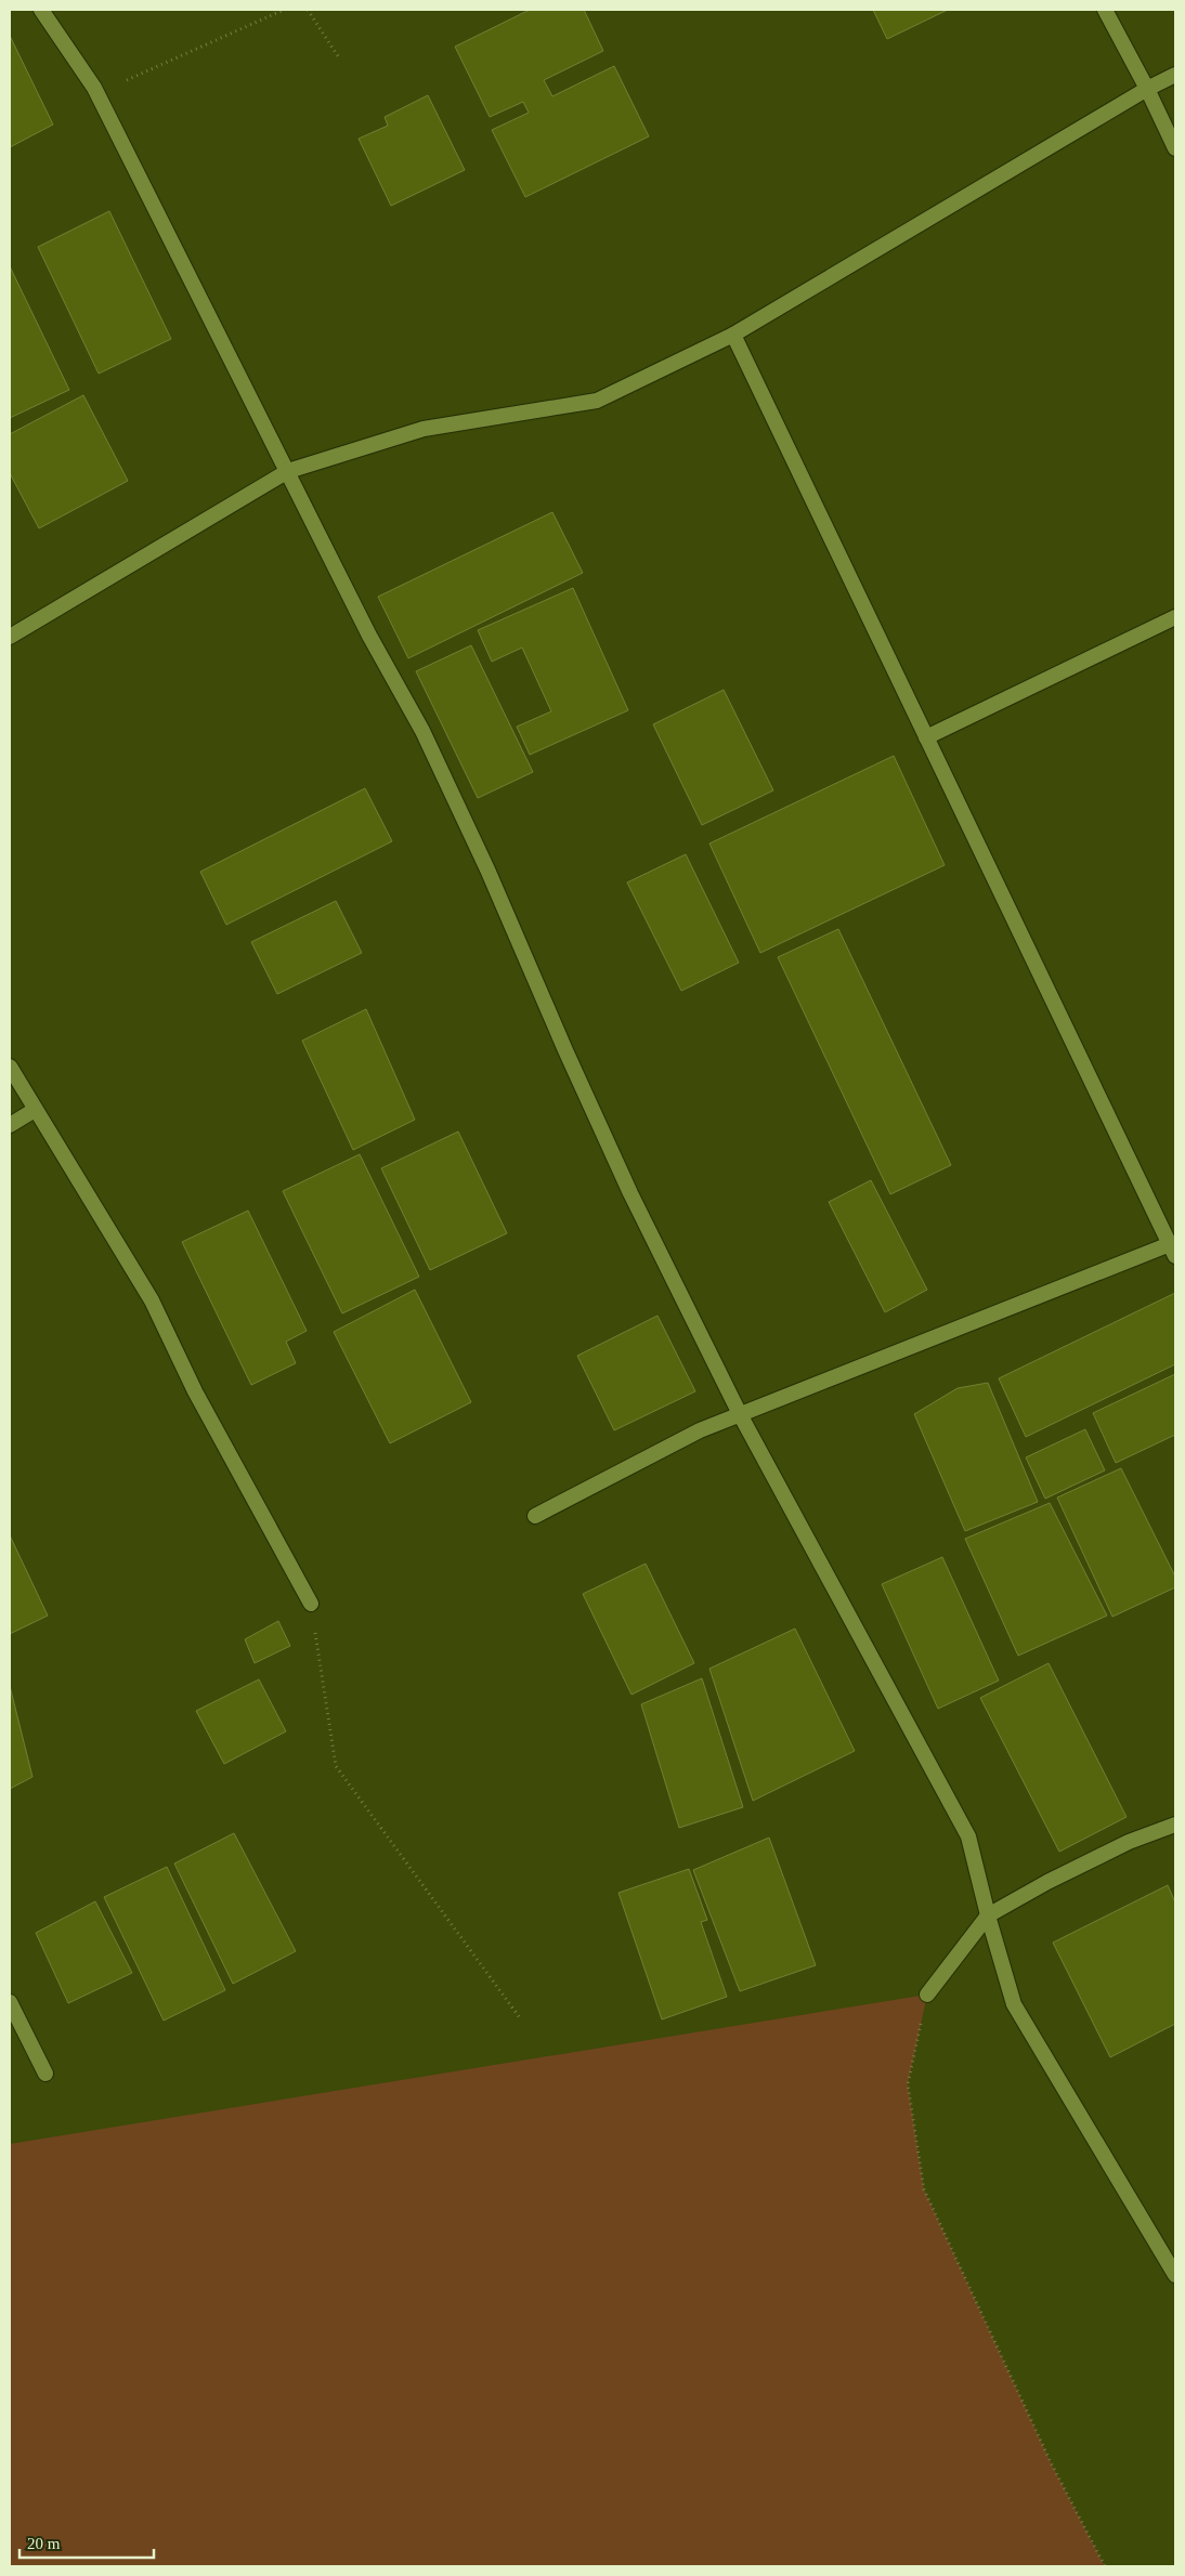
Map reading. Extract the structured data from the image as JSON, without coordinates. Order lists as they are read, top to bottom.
{
  "scale_bar": "20 m"
}
